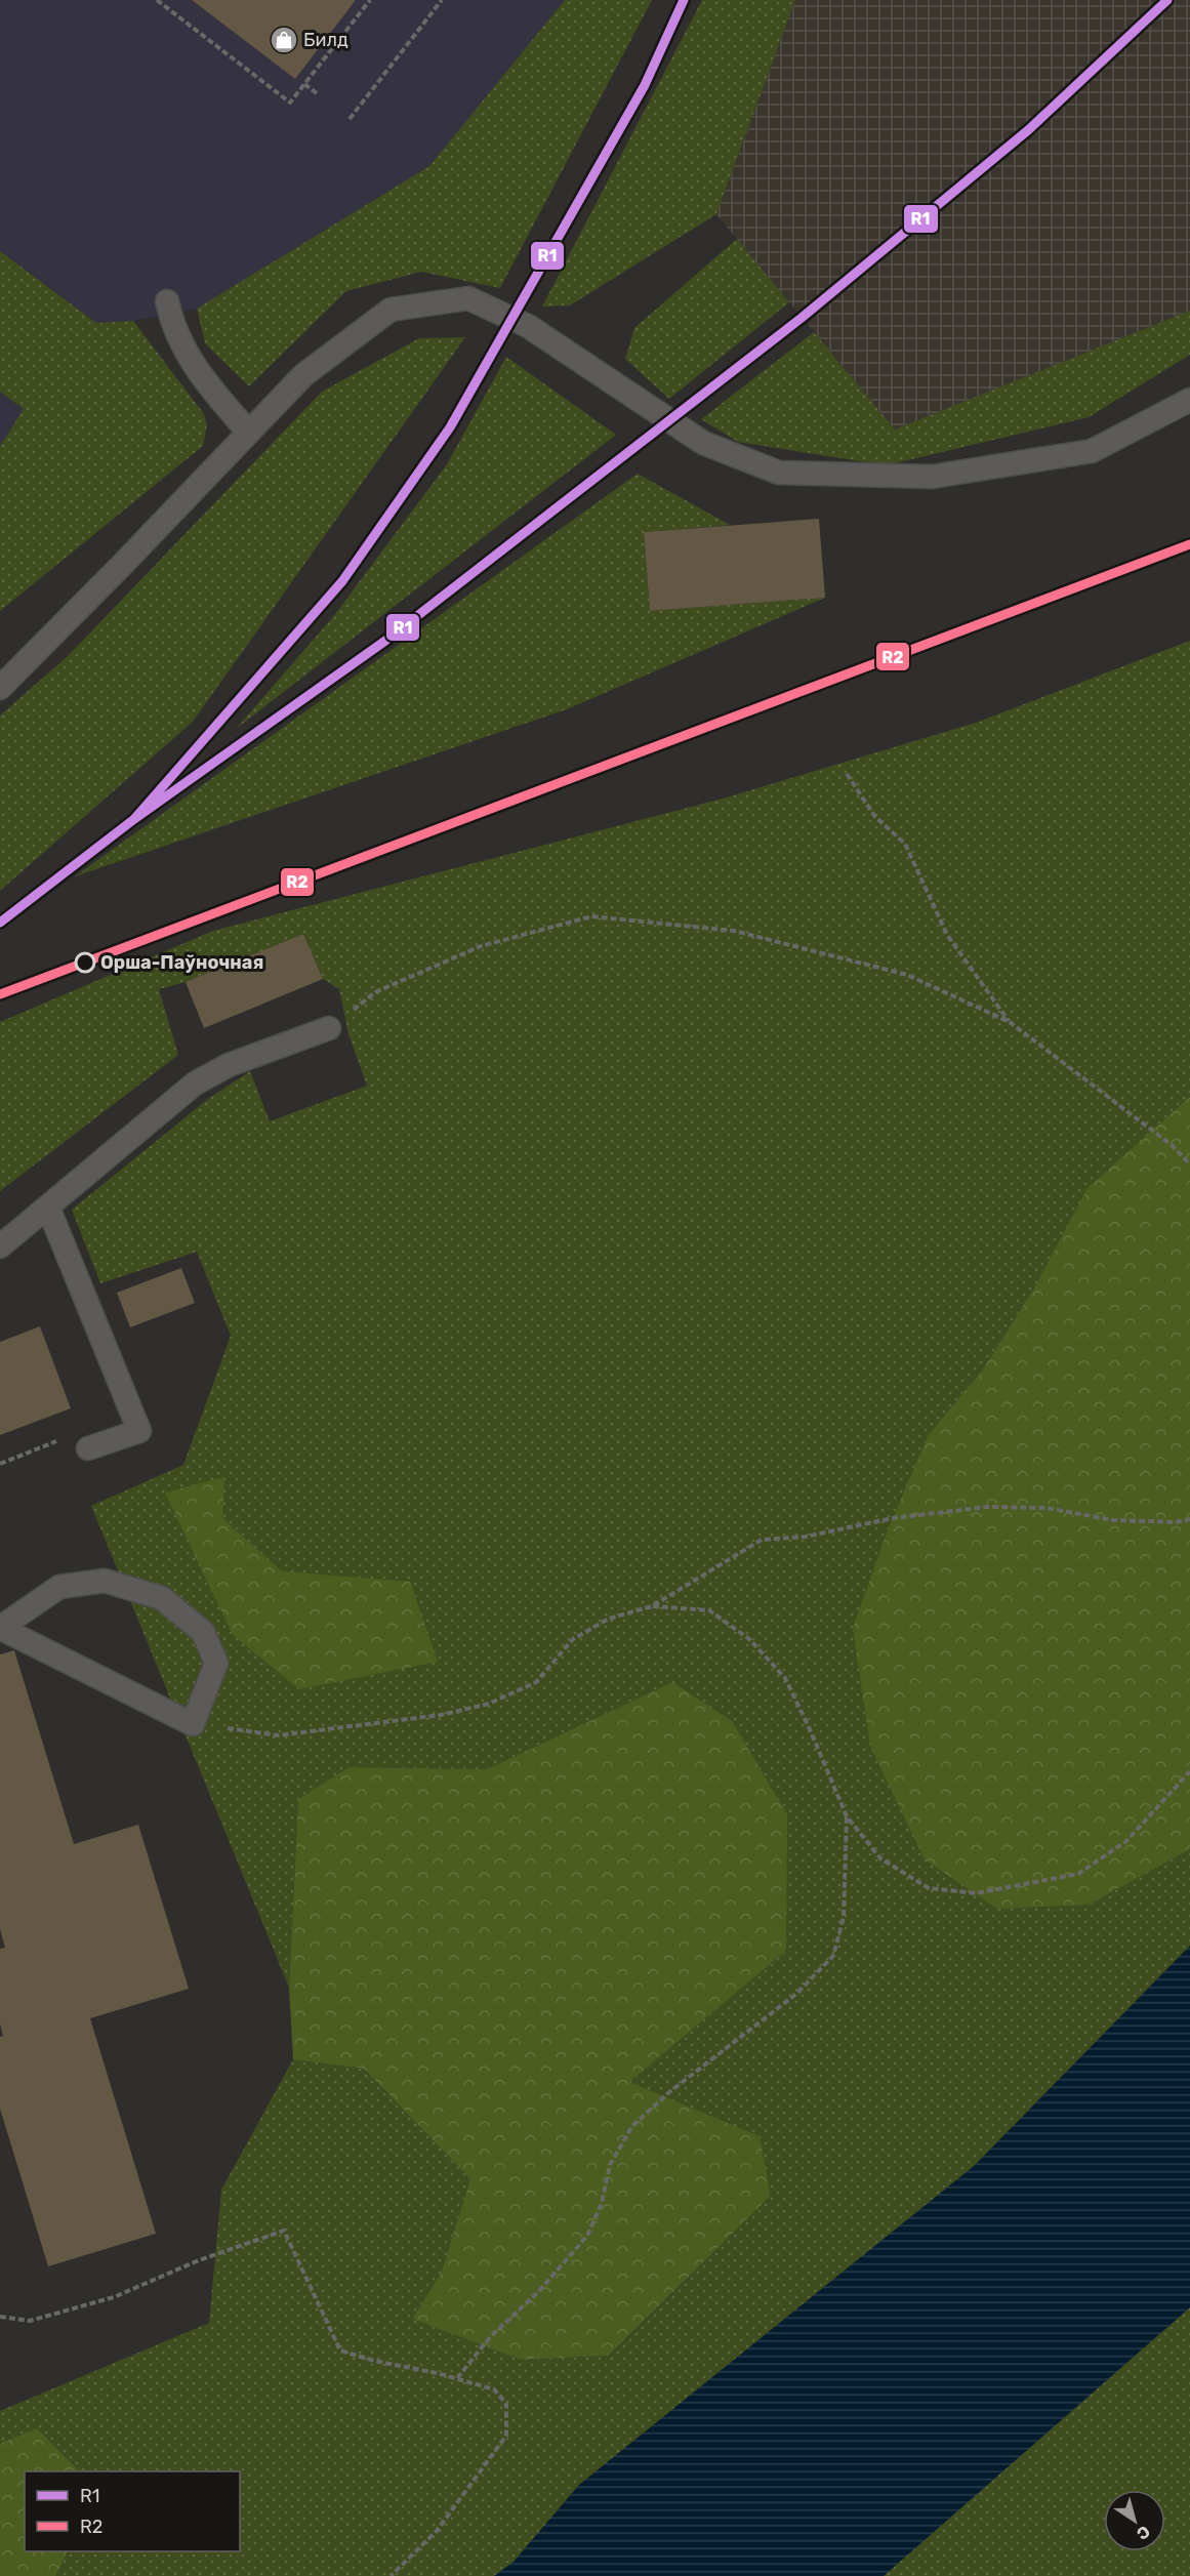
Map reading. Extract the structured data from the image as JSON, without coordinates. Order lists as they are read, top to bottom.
{
  "places": {
    "shop": ["Билд"],
    "other": ["Орша-Паўночная"]
  },
  "lines": ["transit line R1", "transit line R2"],
  "legend": ["R1", "R2"],
  "north": "bottom right"
}
